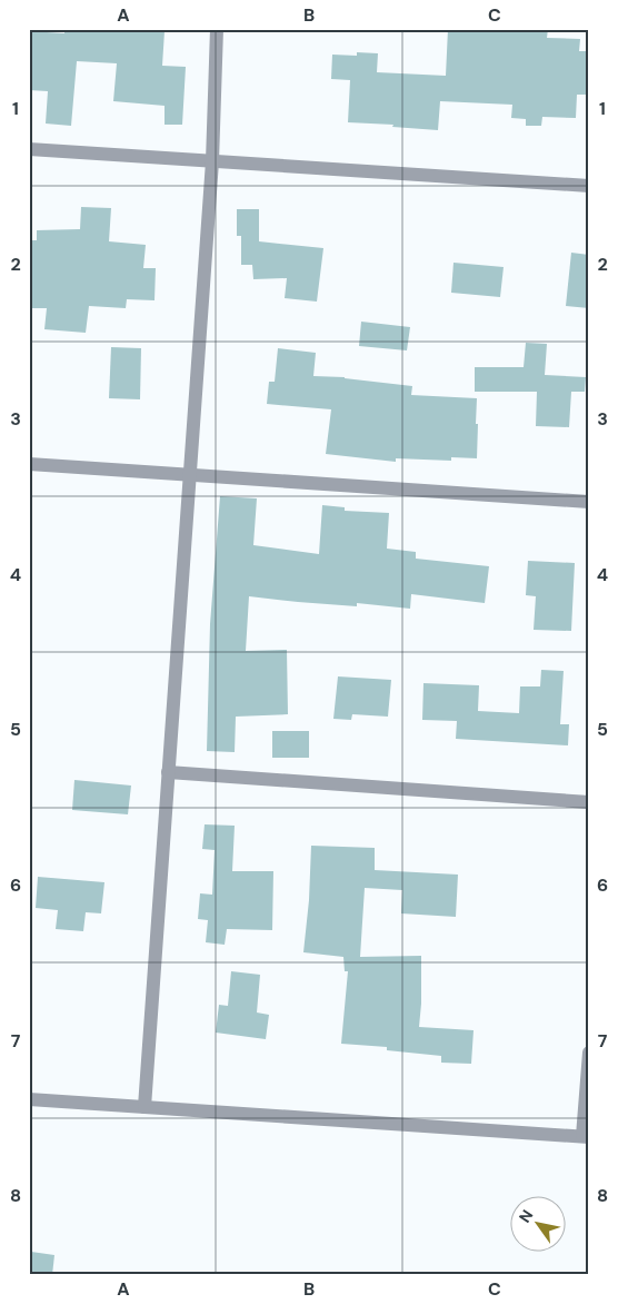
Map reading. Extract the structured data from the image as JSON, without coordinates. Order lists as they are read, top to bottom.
{
  "north": "top left",
  "grid": {
    "columns": ["A", "B", "C"],
    "rows": [
      "1",
      "2",
      "3",
      "4",
      "5",
      "6",
      "7",
      "8"
    ]
  }
}
